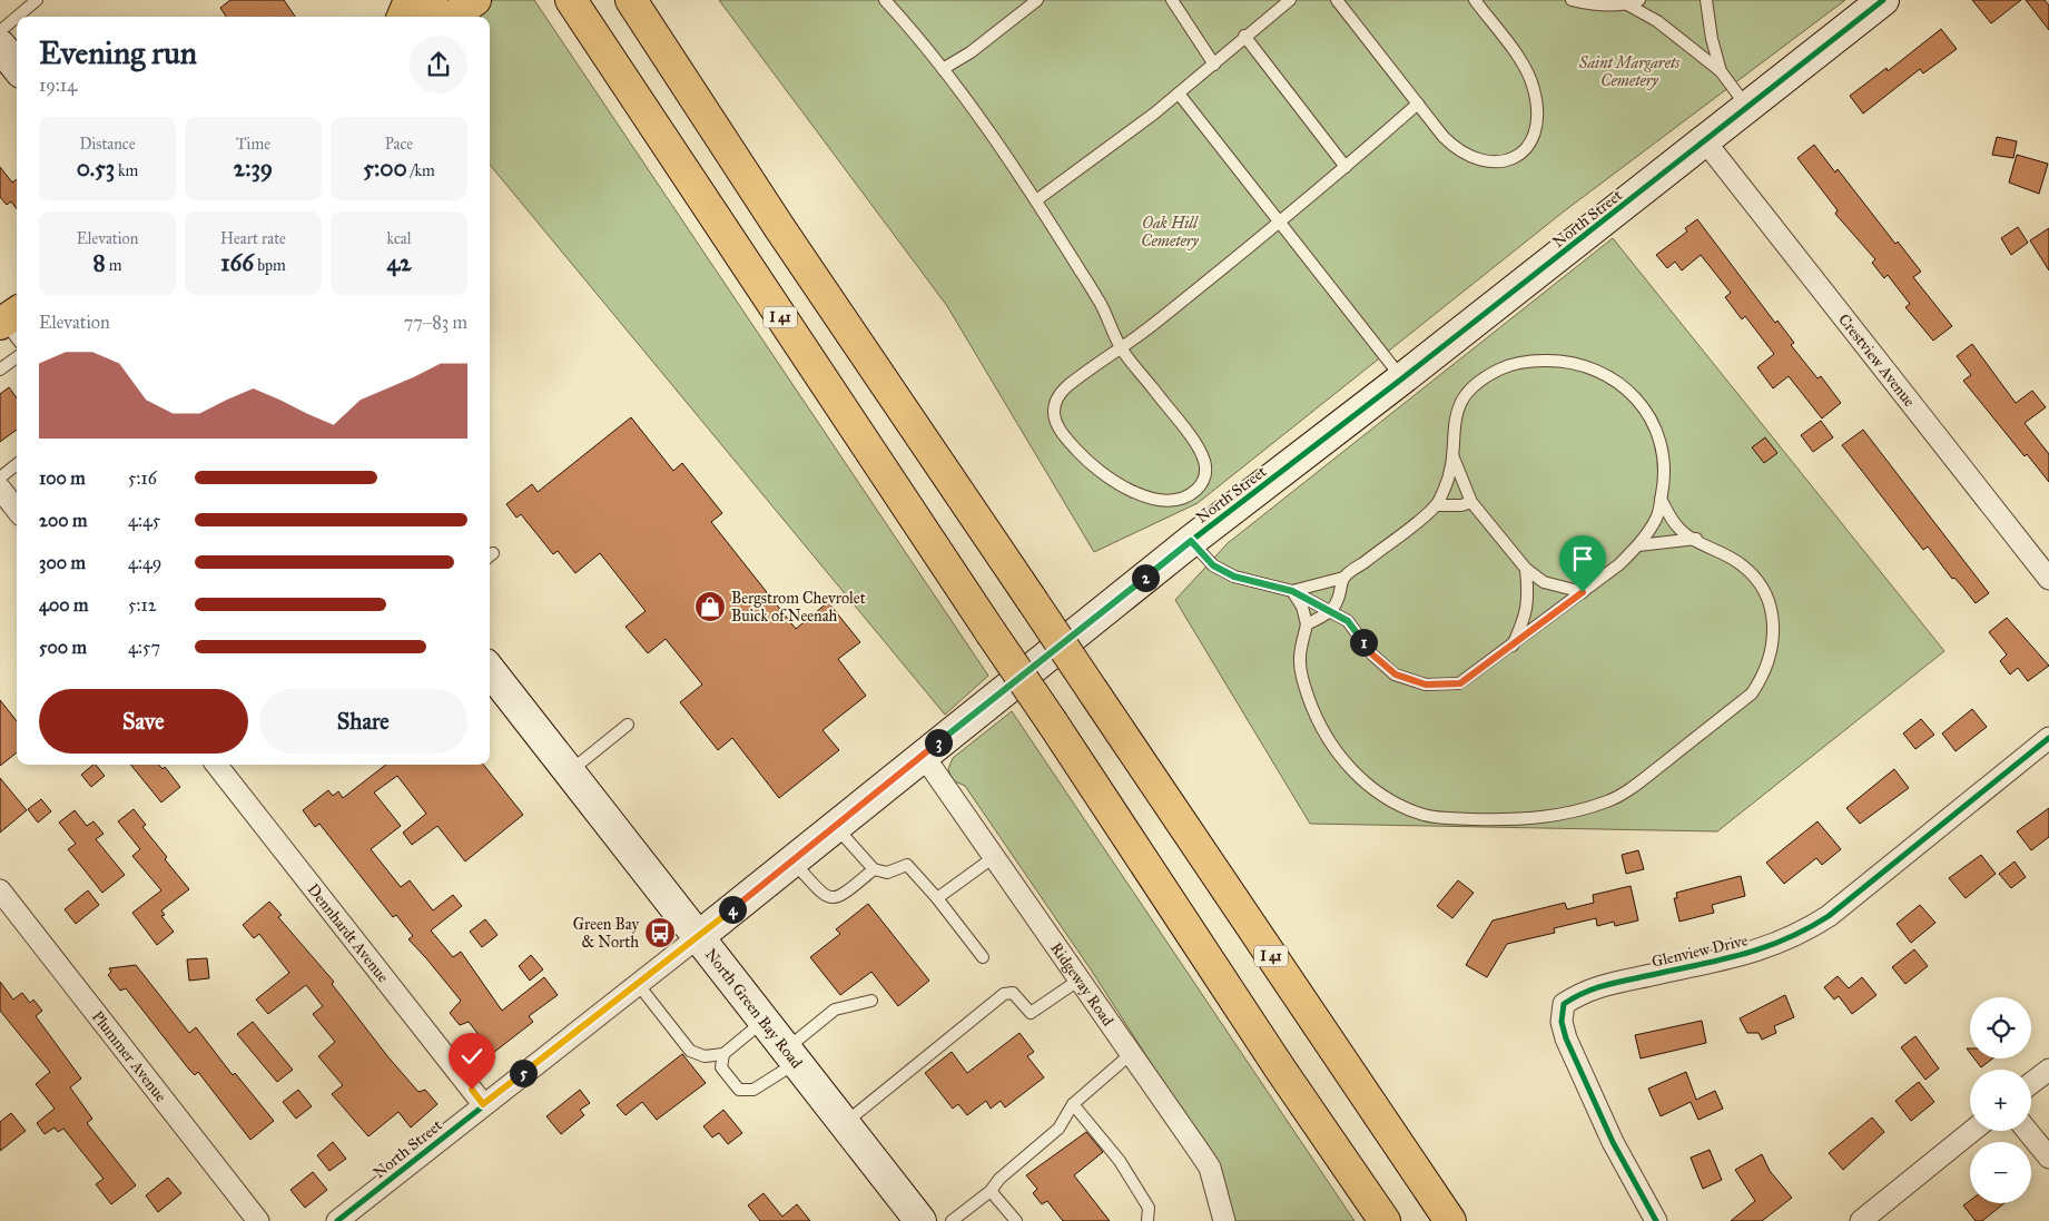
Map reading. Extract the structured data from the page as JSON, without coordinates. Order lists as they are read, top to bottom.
{
  "streets": {
    "main road": ["I 41"],
    "street": [
      "North Street",
      "Crestview Avenue",
      "Dennhardt Avenue",
      "Glenview Drive",
      "Ridgeway Road",
      "North Green Bay Road",
      "Plummer Avenue"
    ]
  },
  "crossings": [
    ["North Street", "Crestview Avenue"],
    ["North Street", "Dennhardt Avenue"],
    ["North Street", "Ridgeway Road"],
    ["North Street", "North Green Bay Road"]
  ],
  "parks": ["Saint Margarets Cemetery", "Oak Hill Cemetery"],
  "places": {
    "shop": ["Bergstrom Chevrolet Buick of Neenah"],
    "bus stop": ["Green Bay & North"]
  },
  "page": {
    "heading": ["Evening run", "19:14"],
    "stats": [
      ["Distance", "0.53 km"],
      ["Time", "2:39"],
      ["Pace", "5:00 /km"],
      ["Elevation", "8 m"],
      ["Heart rate", "166 bpm"],
      ["kcal", "42"]
    ],
    "chart": ["Elevation", "77–83 m"],
    "list": [
      {
        "name": "100 m",
        "note": "5:16"
      },
      {
        "name": "200 m",
        "note": "4:45"
      },
      {
        "name": "300 m",
        "note": "4:49"
      },
      {
        "name": "400 m",
        "note": "5:12"
      },
      {
        "name": "500 m",
        "note": "4:57"
      }
    ],
    "pins": [
      "2",
      "1",
      "3",
      "4",
      "5"
    ],
    "buttons": ["Save", "Share"],
    "map_buttons": ["+", "−"]
  }
}
